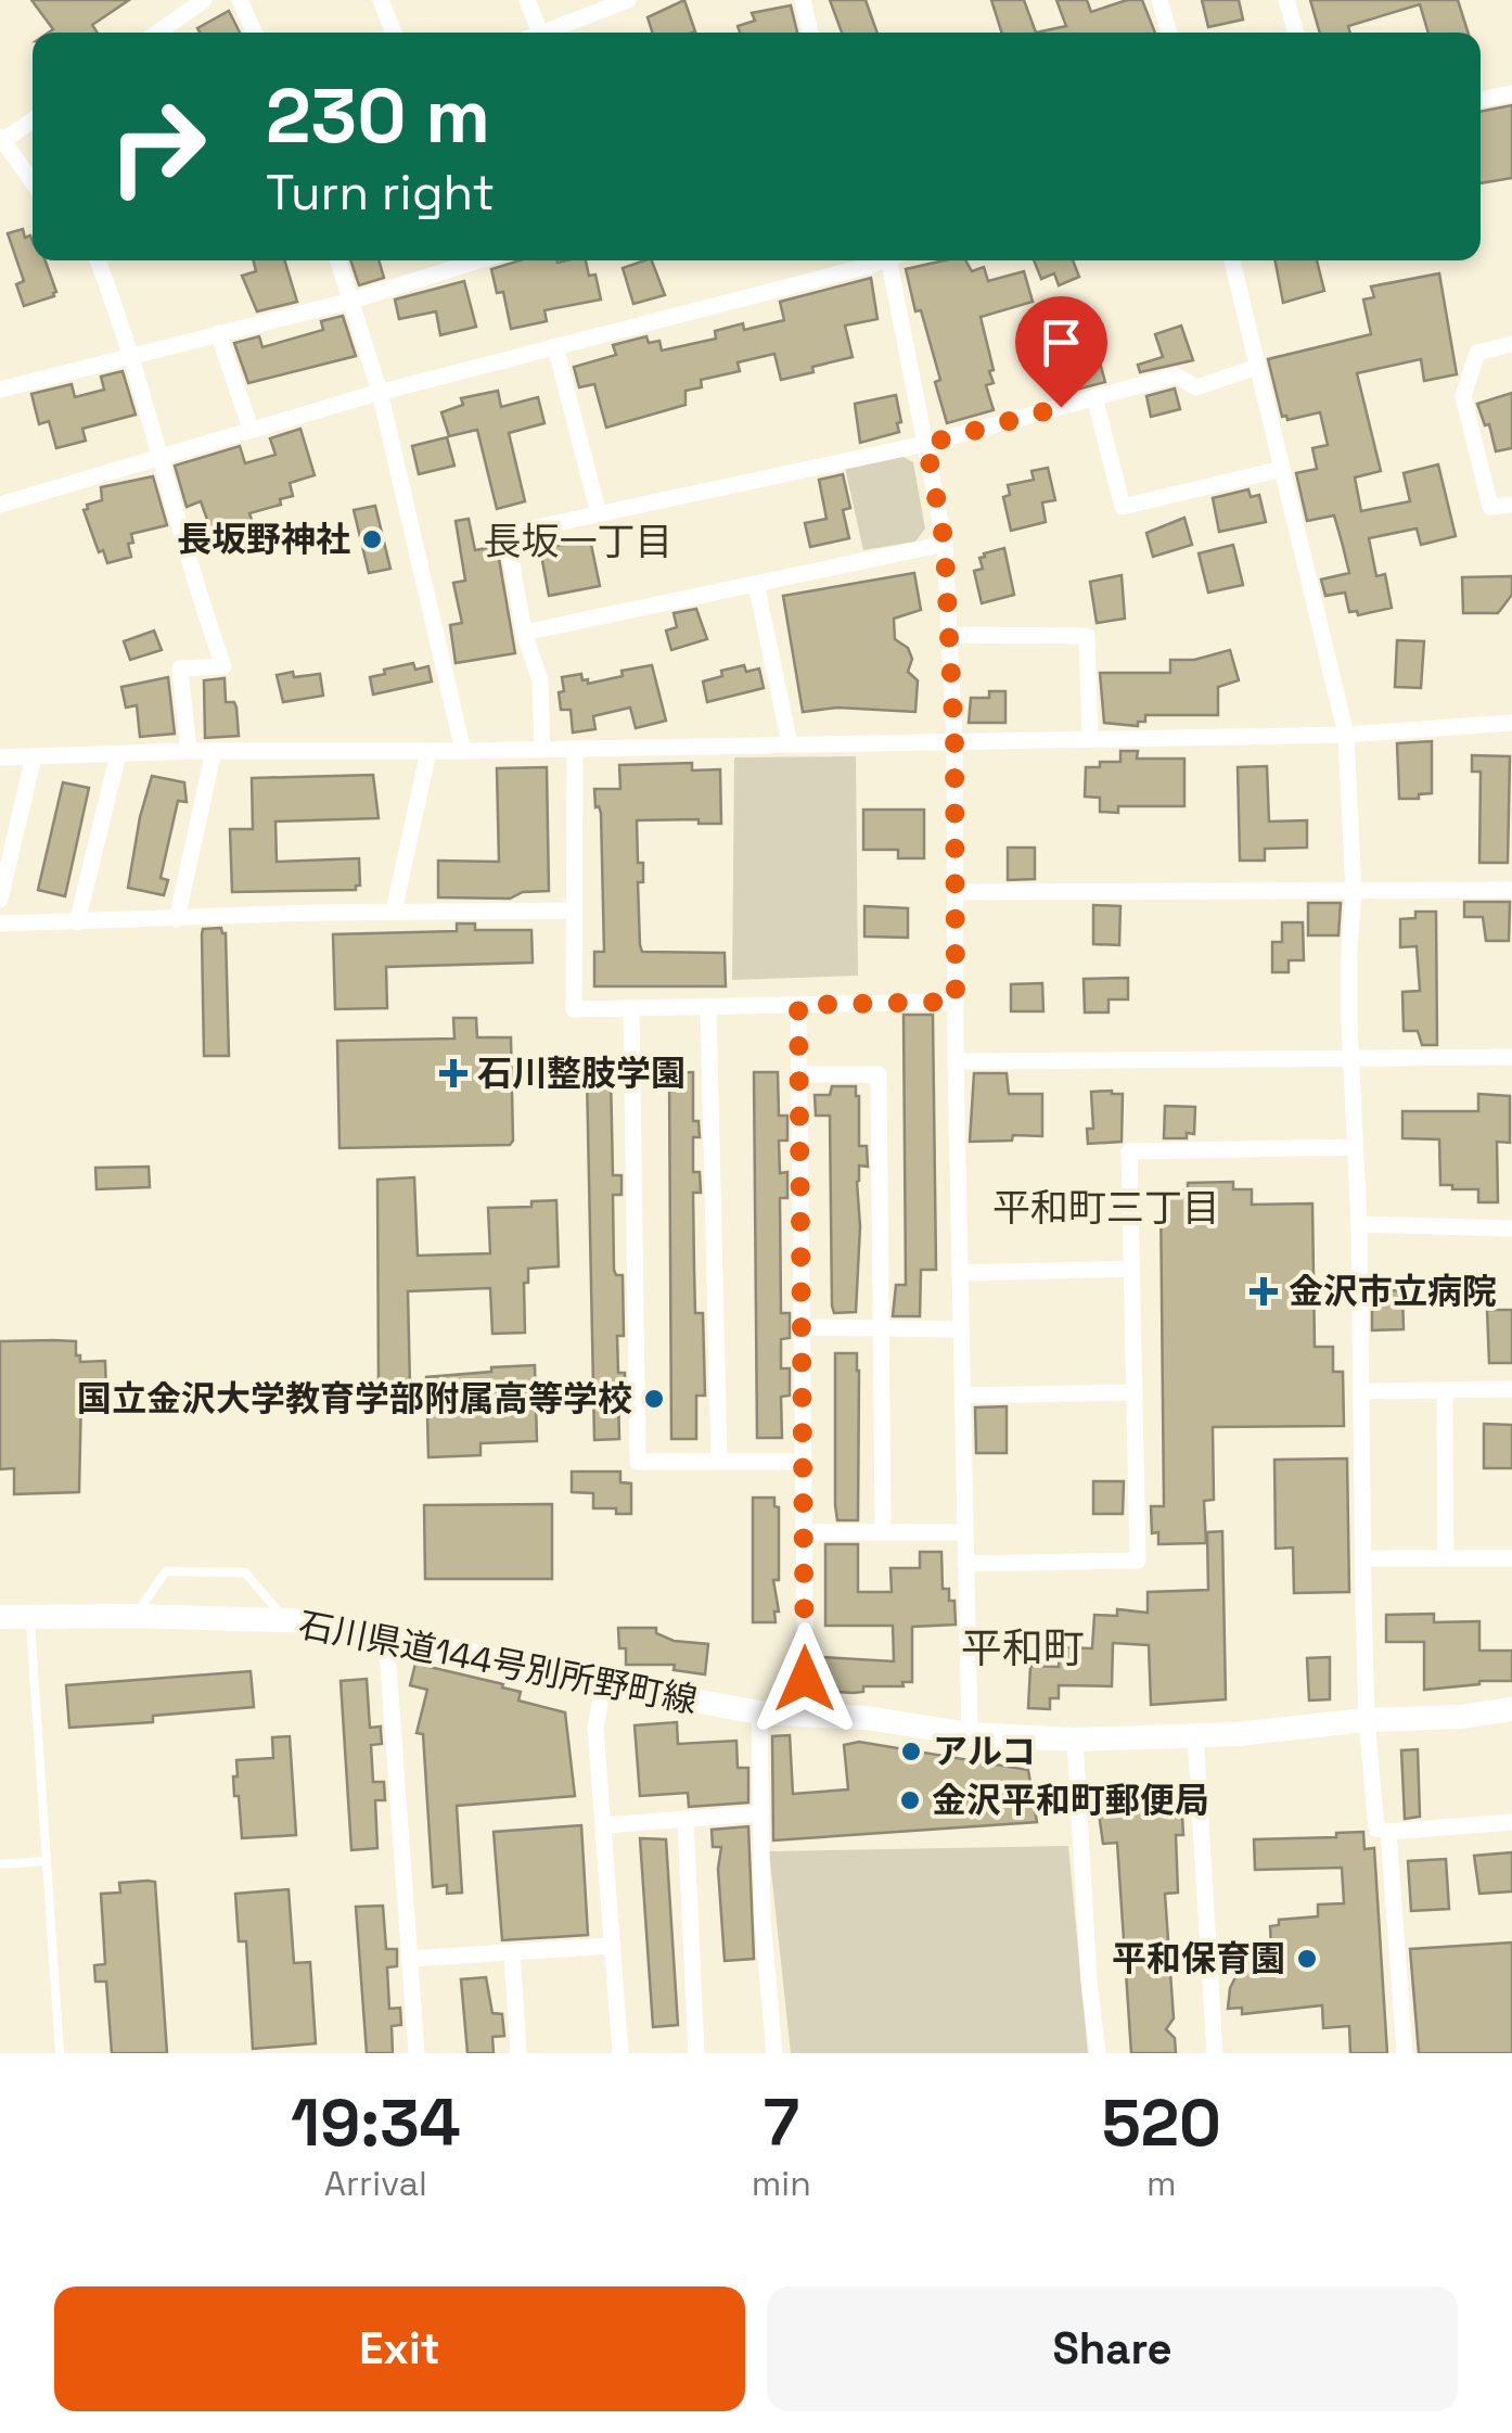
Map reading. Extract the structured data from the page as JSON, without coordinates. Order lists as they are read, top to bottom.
{
  "streets": {
    "main road": ["石川県道144号別所野町線"]
  },
  "districts": ["長坂一丁目", "平和町三丁目", "平和町"],
  "places": {
    "other": [
      "長坂野神社",
      "国立金沢大学教育学部附属高等学校",
      "アルコ",
      "金沢平和町郵便局",
      "平和保育園"
    ],
    "health": ["石川整肢学園", "金沢市立病院"]
  },
  "page": {
    "turn": ["230 m", "Turn right"],
    "eta": [
      "19:34",
      "Arrival",
      "7",
      "min",
      "520",
      "m"
    ],
    "buttons": ["Exit", "Share"]
  }
}
